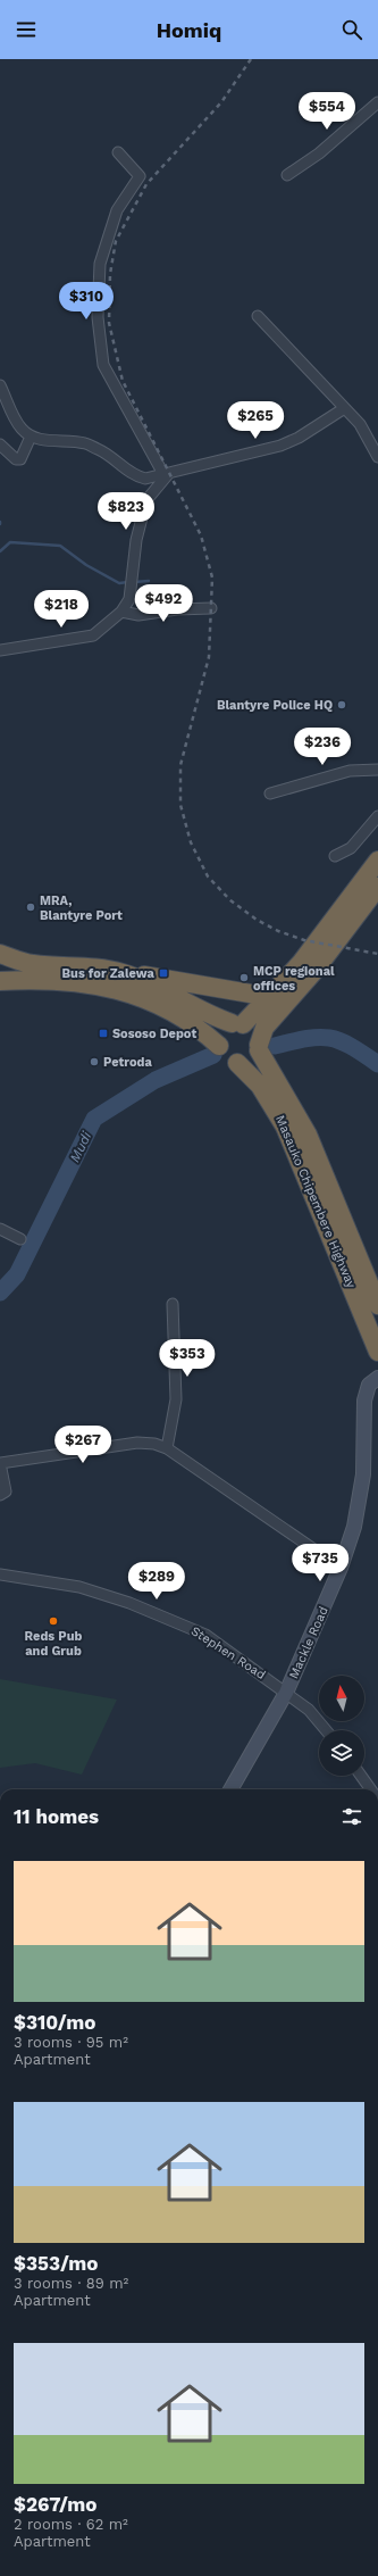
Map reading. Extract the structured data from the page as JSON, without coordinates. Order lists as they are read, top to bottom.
{
  "streets": {
    "highway": ["Masauko Chipembere Highway"],
    "street": ["Mackle Road", "Stephen Road"]
  },
  "crossings": [
    ["Mackle Road", "Stephen Road"]
  ],
  "water": ["Mudi"],
  "places": {
    "other": [
      "Blantyre Police HQ",
      "MRA, Blantyre Port",
      "MCP regional offices",
      "Petroda",
      "Reds Pub and Grub"
    ],
    "transit": ["Bus for Zalewa", "Sososo Depot"]
  },
  "north": "top",
  "page": {
    "header": "Homiq",
    "price": [
      "$554",
      "$310",
      "$265",
      "$823",
      "$492",
      "$218",
      "$236",
      "$353",
      "$267",
      "$735",
      "$289"
    ],
    "heading": "11 homes",
    "list": [
      {
        "name": "$310/mo",
        "note": "3 rooms · 95 m² · Apartment"
      },
      {
        "name": "$353/mo",
        "note": "3 rooms · 89 m² · Apartment"
      },
      {
        "name": "$267/mo",
        "note": "2 rooms · 62 m² · Apartment"
      }
    ]
  }
}
